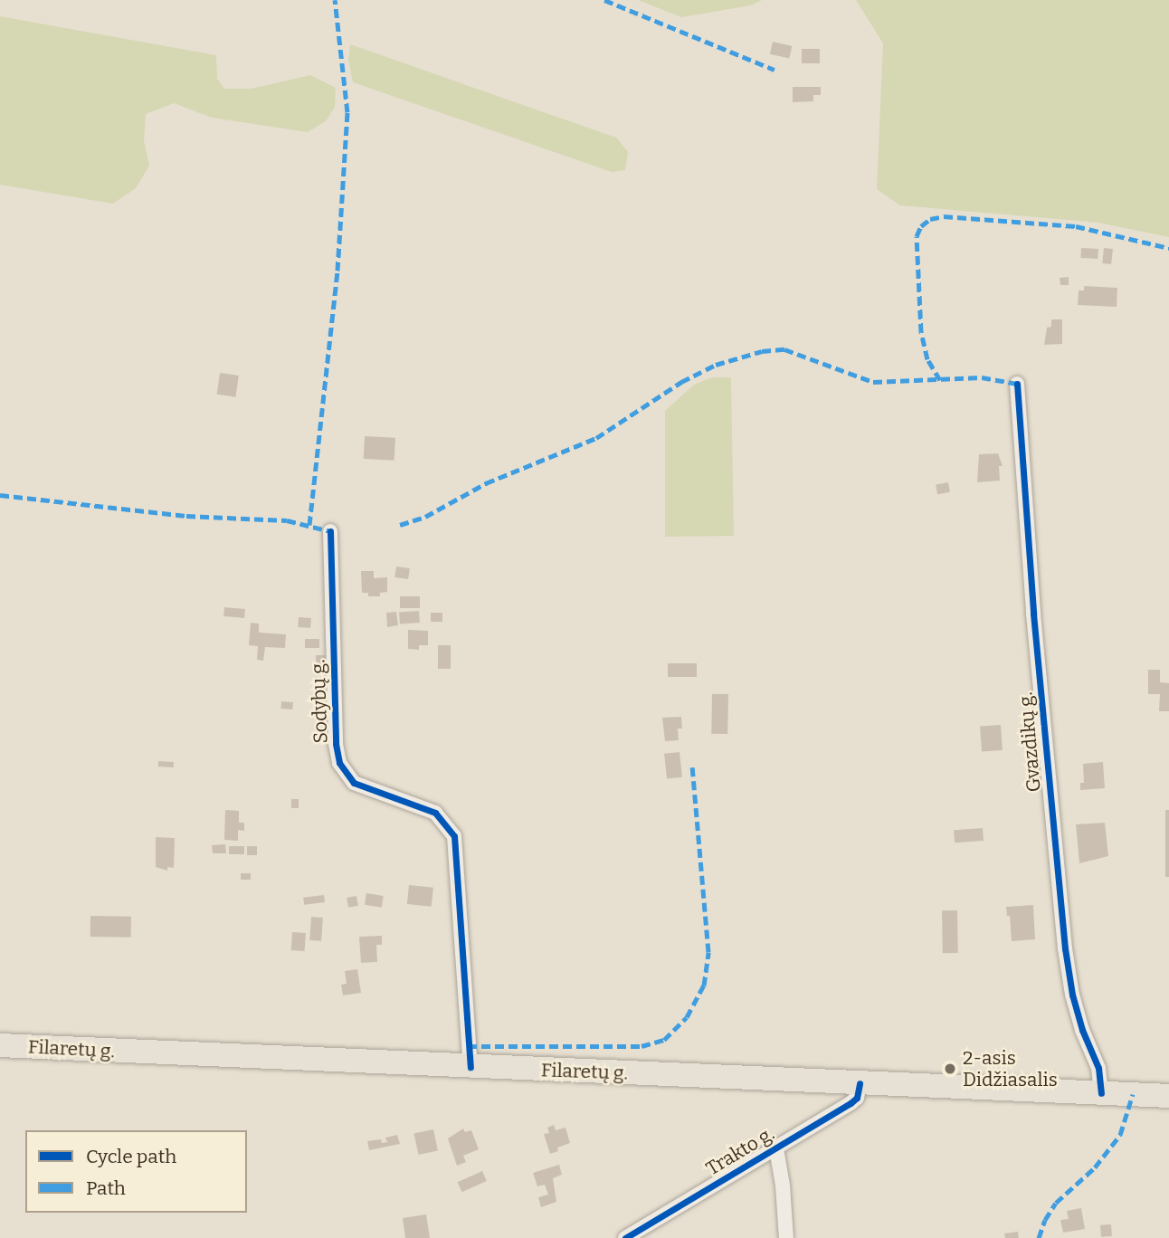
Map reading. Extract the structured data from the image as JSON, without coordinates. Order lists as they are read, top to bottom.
{
  "streets": {
    "main road": ["Filaretų g."],
    "street": ["Sodybų g.", "Gvazdikų g.", "Trakto g."]
  },
  "crossings": [
    ["Sodybų g.", "Filaretų g."],
    ["Gvazdikų g.", "Filaretų g."],
    ["Filaretų g.", "Trakto g."]
  ],
  "places": ["2-asis Didžiasalis"],
  "legend": ["Cycle path", "Path"]
}
